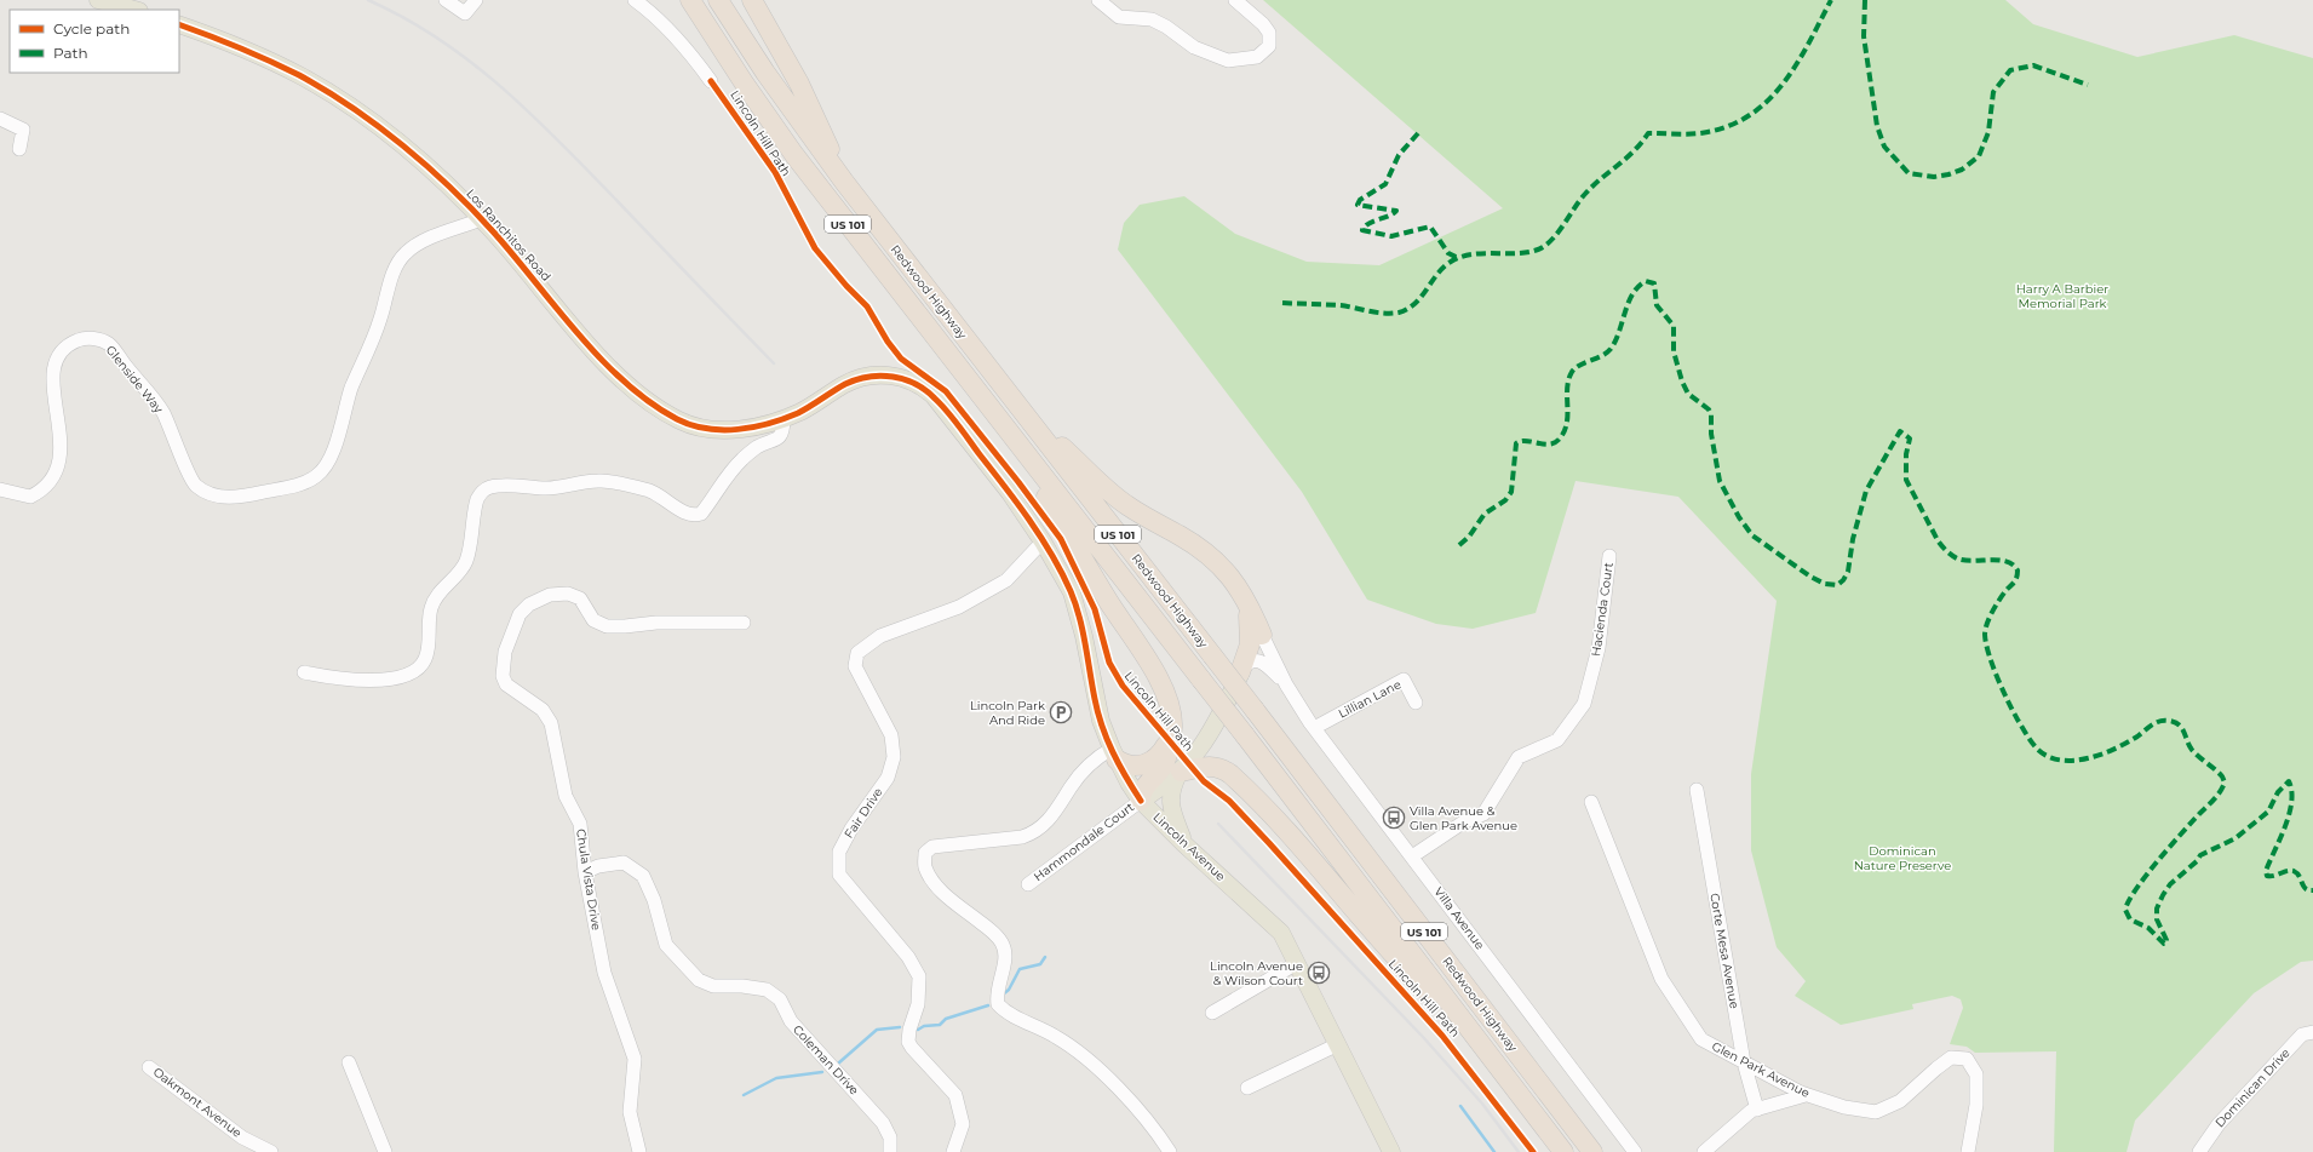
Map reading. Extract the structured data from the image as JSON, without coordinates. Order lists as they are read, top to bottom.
{
  "streets": {
    "highway": ["US 101", "Redwood Highway"],
    "main road": ["Los Ranchitos Road", "Lincoln Avenue"],
    "street": [
      "Glenside Way",
      "Hacienda Court",
      "Lillian Lane",
      "Fair Drive",
      "Hammondale Court",
      "Chula Vista Drive",
      "Villa Avenue",
      "Corte Mesa Avenue",
      "Coleman Drive",
      "Glen Park Avenue",
      "Dominican Drive",
      "Oakmont Avenue"
    ],
    "cycle path": ["Lincoln Hill Path"]
  },
  "crossings": [
    ["Los Ranchitos Road", "Glenside Way"],
    ["Los Ranchitos Road", "Lincoln Avenue"],
    ["Hacienda Court", "Villa Avenue"],
    ["Lillian Lane", "Villa Avenue"],
    ["Fair Drive", "Lincoln Avenue"],
    ["Hammondale Court", "Lincoln Avenue"],
    ["Chula Vista Drive", "Coleman Drive"],
    ["Corte Mesa Avenue", "Glen Park Avenue"]
  ],
  "parks": ["Harry A Barbier Memorial Park", "Dominican Nature Preserve"],
  "places": {
    "parking": ["Lincoln Park And Ride"],
    "bus stop": ["Villa Avenue & Glen Park Avenue", "Lincoln Avenue & Wilson Court"]
  },
  "legend": ["Cycle path", "Path"]
}
